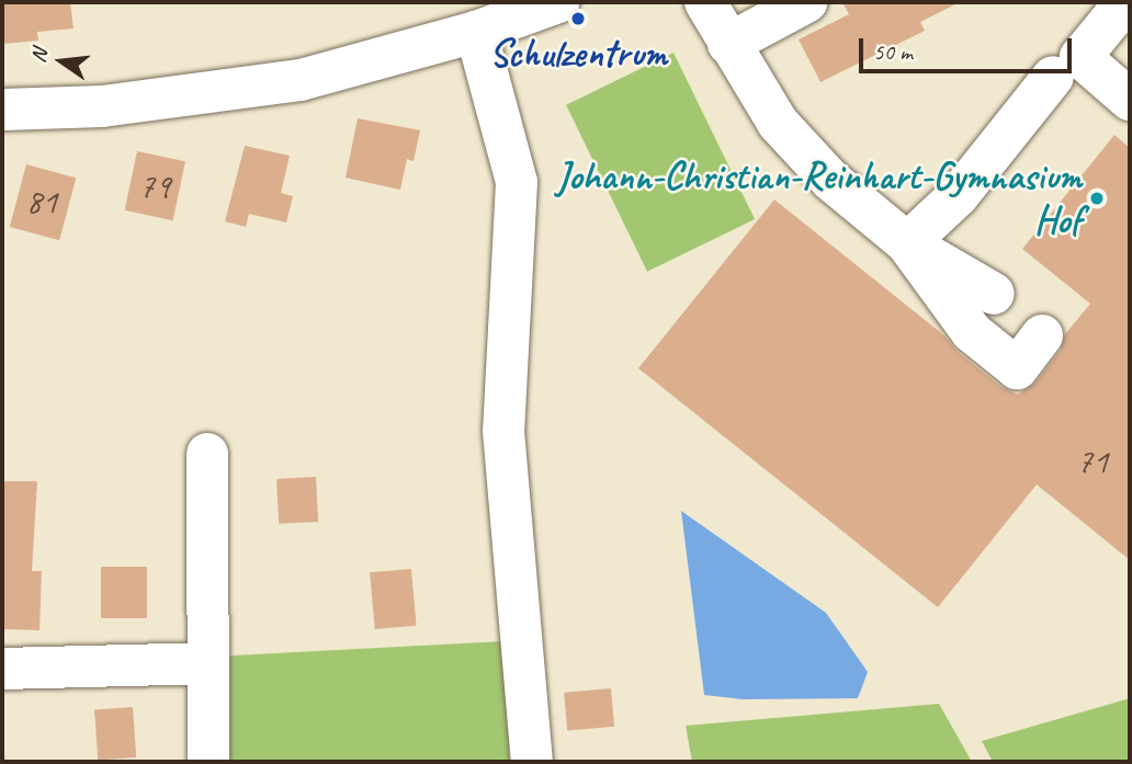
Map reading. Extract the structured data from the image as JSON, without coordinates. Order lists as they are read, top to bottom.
{
  "places": ["Schulzentrum", "Johann-Christian-Reinhart-Gymnasium Hof"],
  "house_numbers": ["79", "81", "71"],
  "scale_bar": "50 m",
  "north": "left"
}
